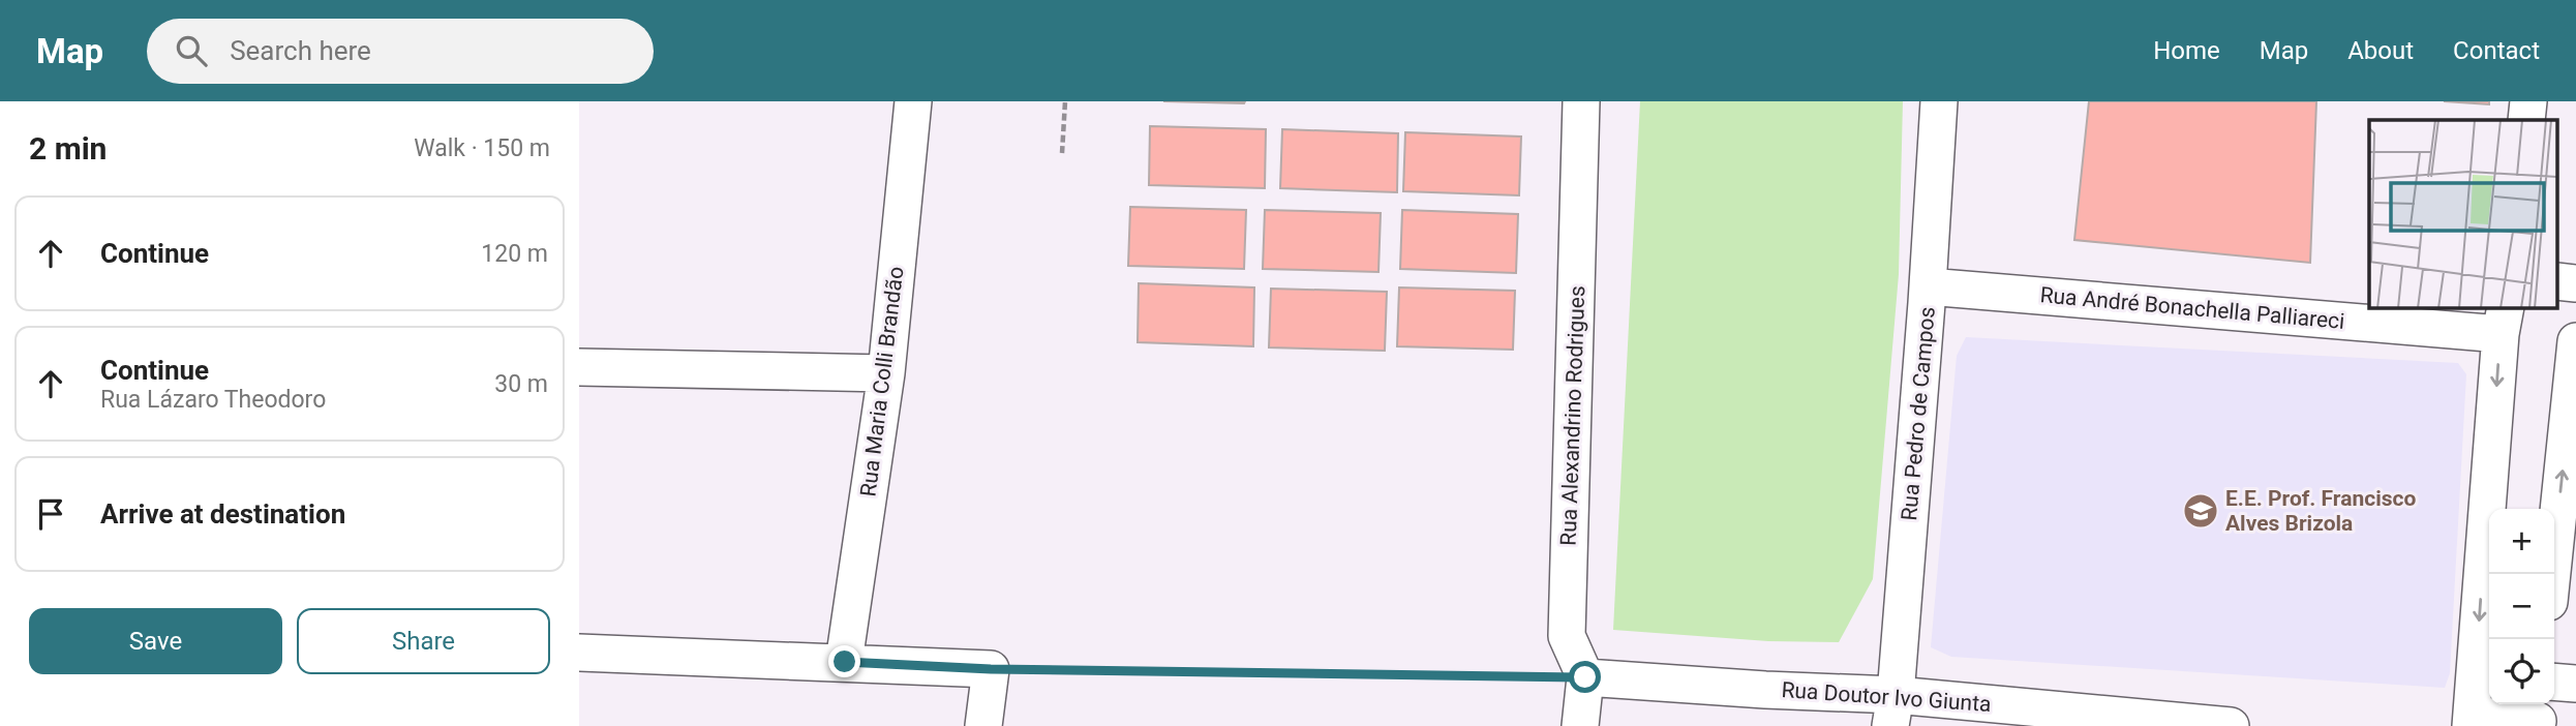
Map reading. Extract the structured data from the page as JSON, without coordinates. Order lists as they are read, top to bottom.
{
  "streets": {
    "street": [
      "Rua André Bonachella Palliareci",
      "Rua Maria Colli Brandão",
      "Rua Pedro de Campos",
      "Rua Alexandrino Rodrigues",
      "Rua Doutor Ivo Giunta"
    ]
  },
  "crossings": [
    ["Rua André Bonachella Palliareci", "Rua Pedro de Campos"],
    ["Rua Pedro de Campos", "Rua Doutor Ivo Giunta"],
    ["Rua Alexandrino Rodrigues", "Rua Doutor Ivo Giunta"]
  ],
  "places": {
    "school or university": ["E.E. Prof. Francisco Alves Brizola"]
  },
  "page": {
    "header": "Map",
    "search": "Search here",
    "nav": [
      "Home",
      "Map",
      "About",
      "Contact"
    ],
    "heading": ["2 min", "Walk · 150 m"],
    "list": [
      ["Continue", "120 m"],
      ["Continue", "Rua Lázaro Theodoro", "30 m"],
      "Arrive at destination"
    ],
    "map_buttons": ["+", "−"],
    "buttons": ["Save", "Share"]
  }
}
